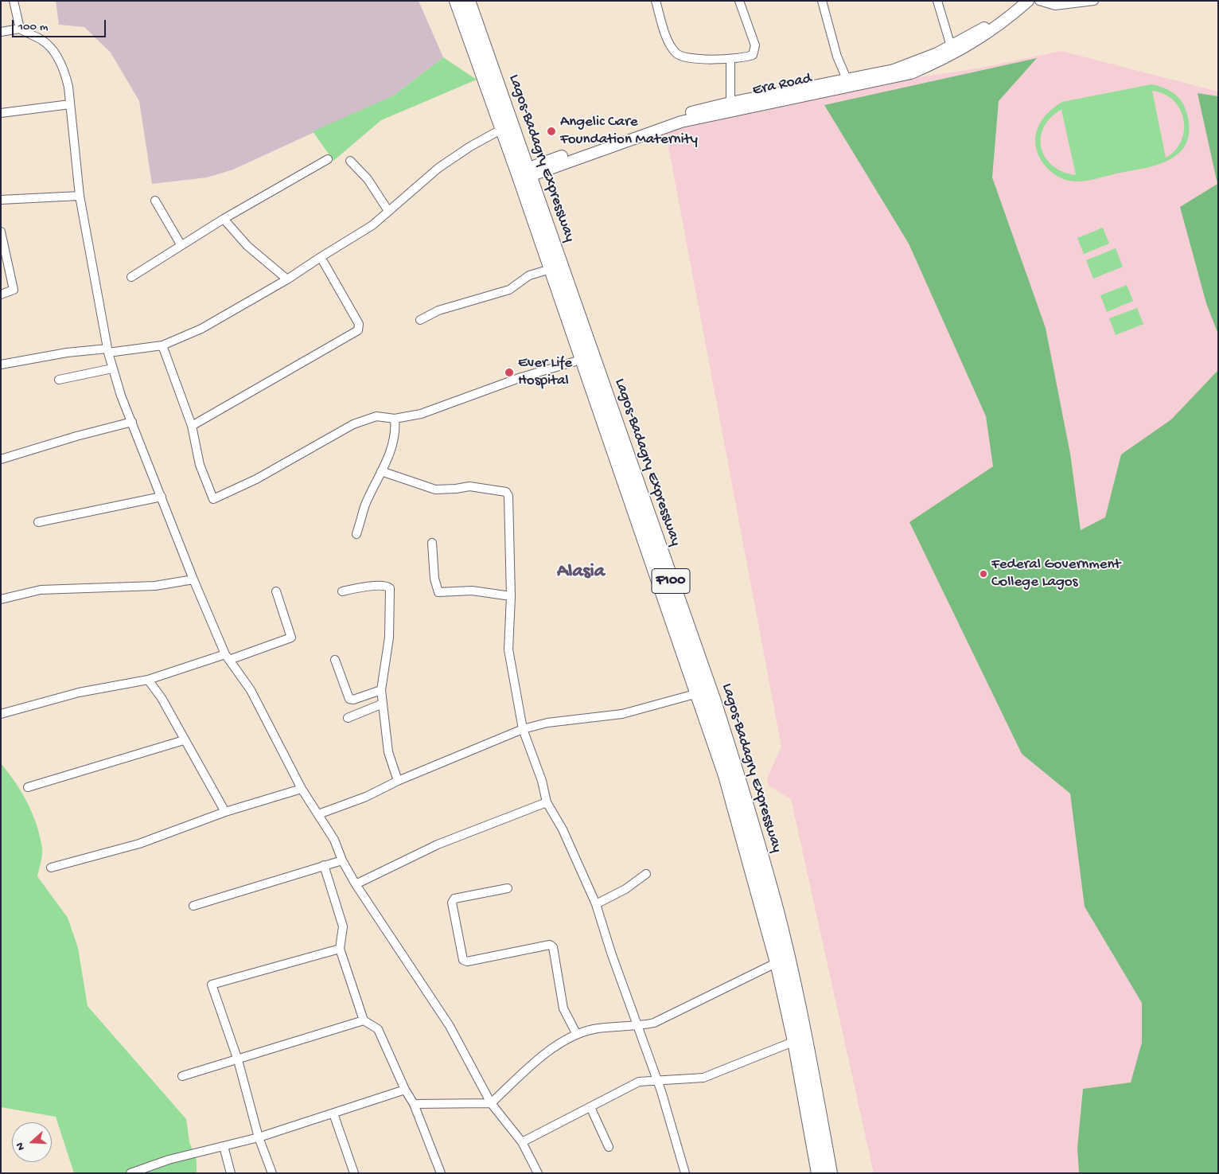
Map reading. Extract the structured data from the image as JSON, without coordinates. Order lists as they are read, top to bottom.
{
  "streets": {
    "highway": ["Lagos-Badagry Expressway", "F100"],
    "main road": ["Era Road"]
  },
  "crossings": [
    ["Era Road", "Lagos-Badagry Expressway"]
  ],
  "districts": ["Alasia"],
  "places": ["Angelic Care Foundation Maternity", "Ever Life Hospital", "Federal Government College Lagos"],
  "scale_bar": "100 m",
  "north": "left"
}
